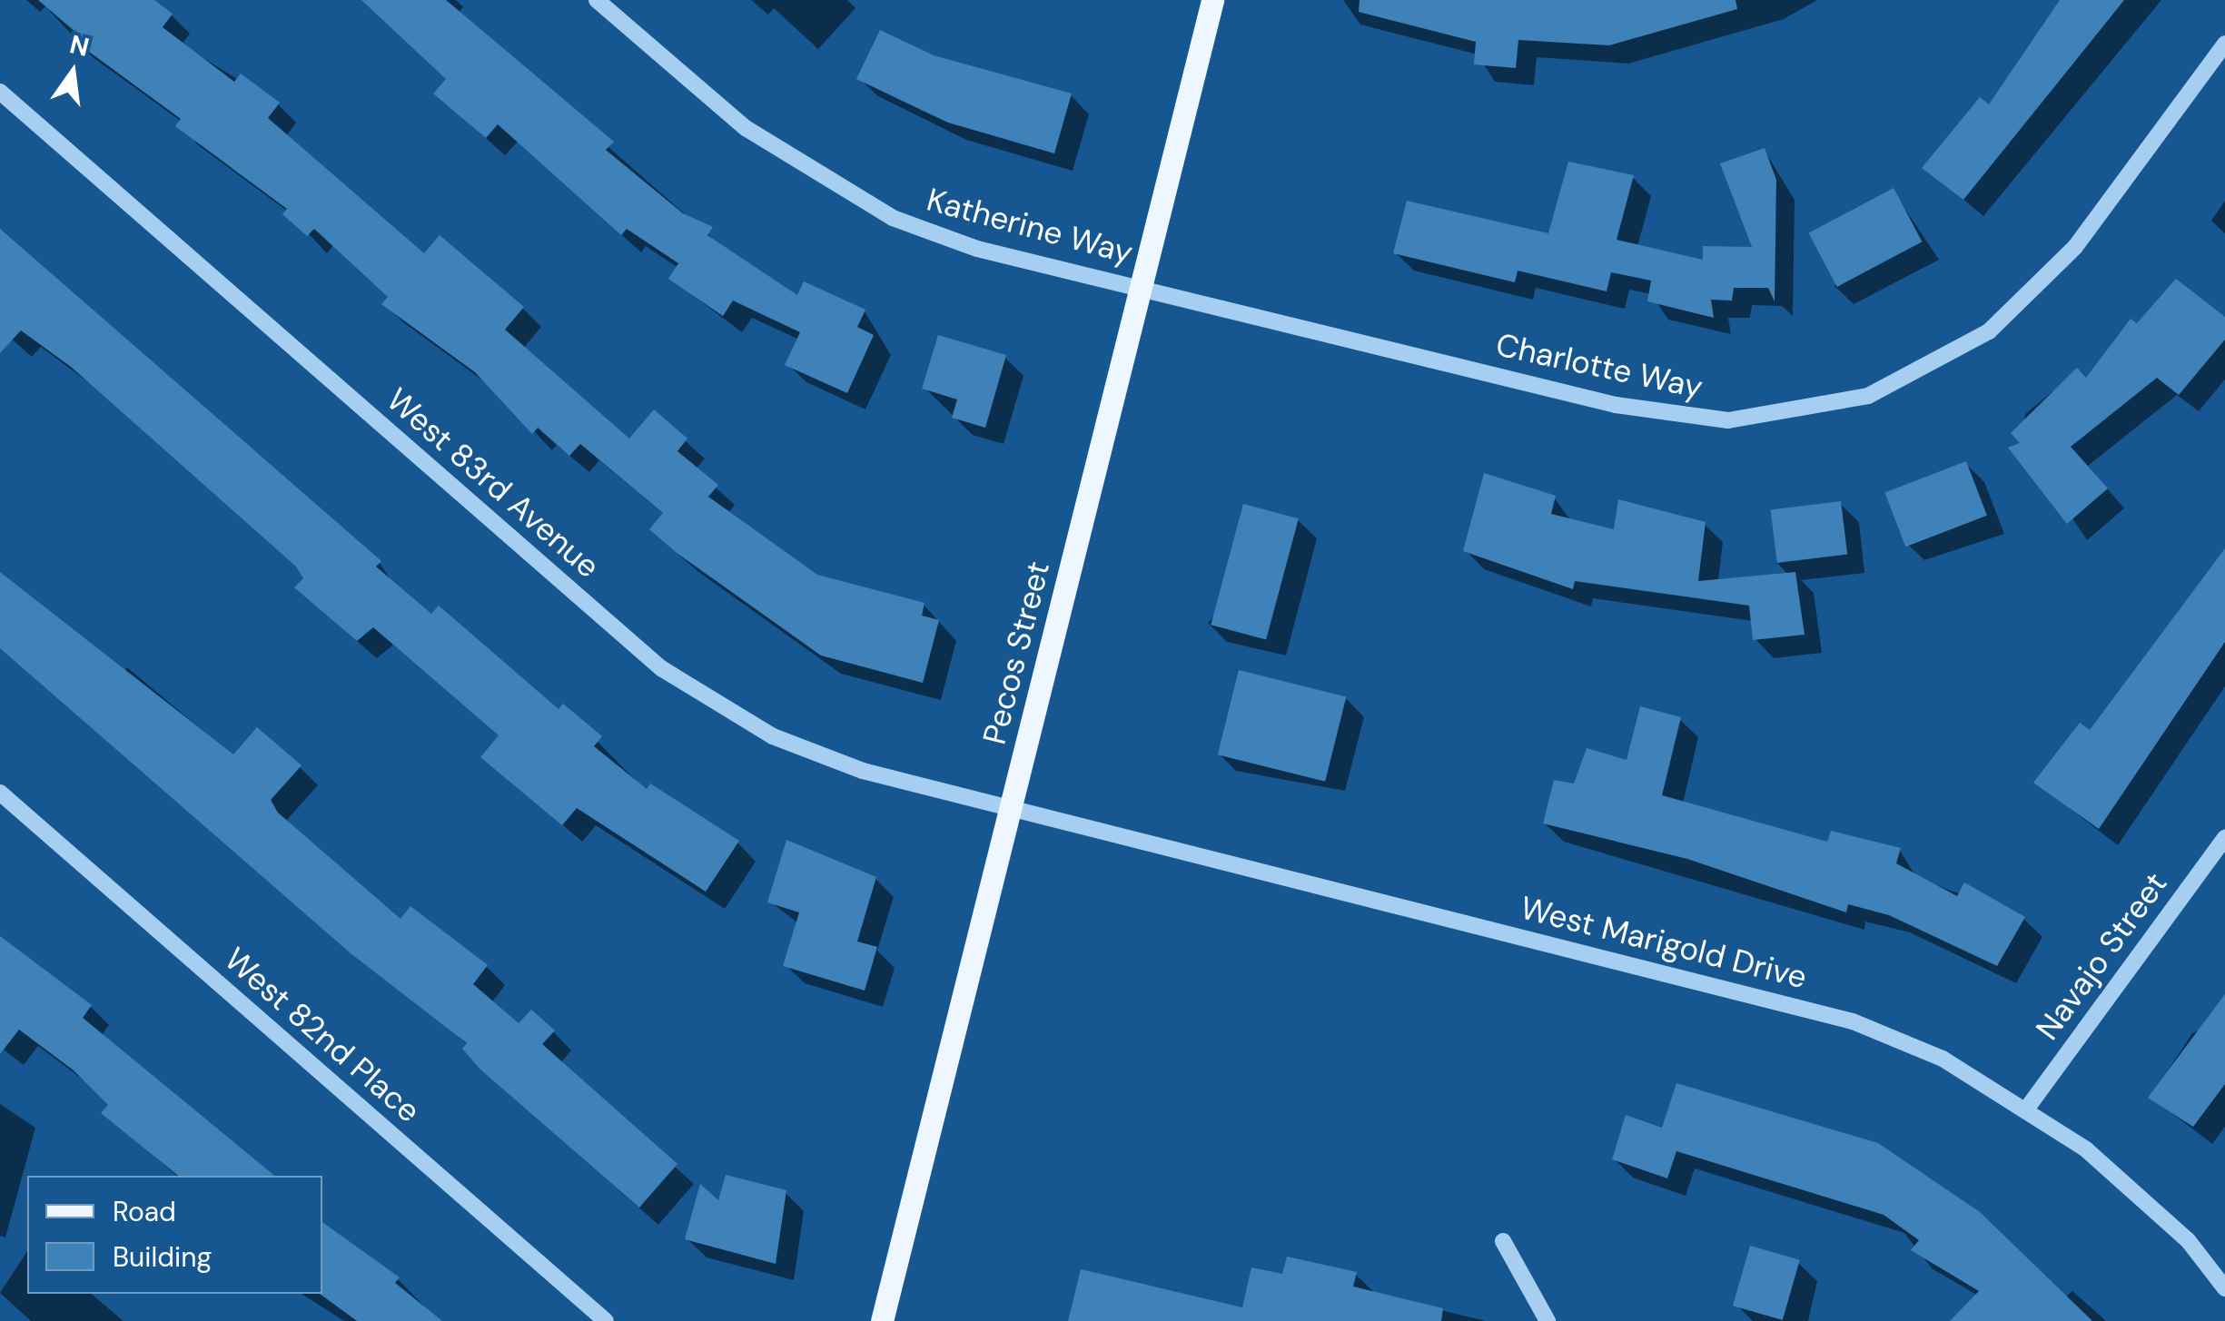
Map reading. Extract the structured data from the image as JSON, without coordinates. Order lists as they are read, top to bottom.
{
  "streets": {
    "main road": ["Pecos Street"],
    "street": [
      "Katherine Way",
      "Charlotte Way",
      "West 83rd Avenue",
      "West Marigold Drive",
      "Navajo Street",
      "West 82nd Place"
    ]
  },
  "crossings": [
    ["Katherine Way", "Charlotte Way"],
    ["Katherine Way", "Pecos Street"],
    ["Charlotte Way", "Pecos Street"],
    ["West 83rd Avenue", "Pecos Street"],
    ["West 83rd Avenue", "West Marigold Drive"],
    ["Pecos Street", "West Marigold Drive"],
    ["West Marigold Drive", "Navajo Street"]
  ],
  "legend": ["Road", "Building"],
  "north": "top"
}
